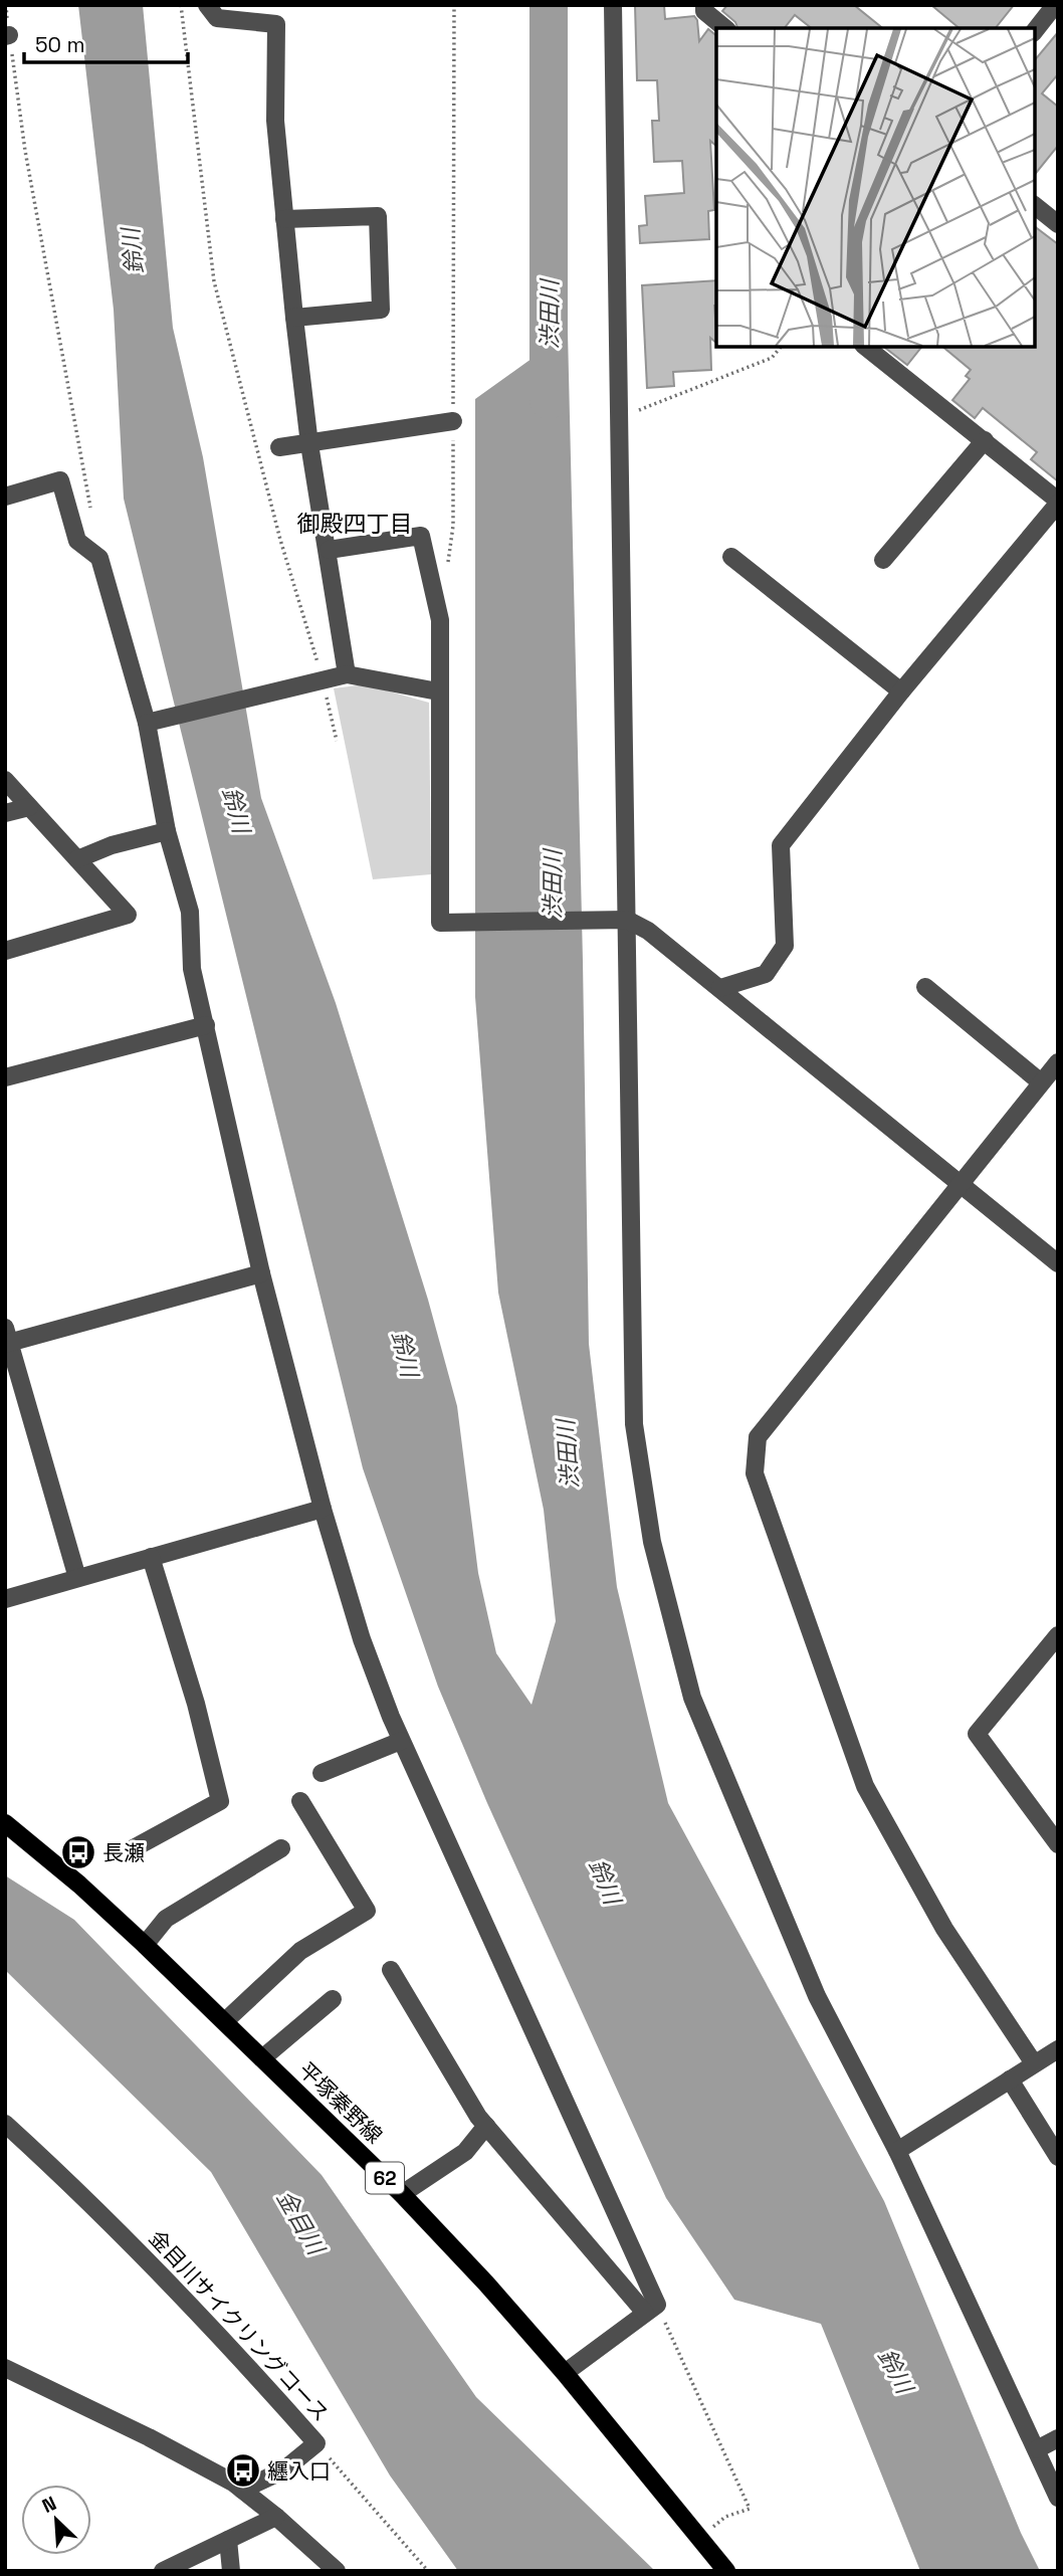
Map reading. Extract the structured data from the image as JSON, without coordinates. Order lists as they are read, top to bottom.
{
  "streets": {
    "main road": ["平塚秦野線", "62"],
    "street": ["金目川サイクリングコース"]
  },
  "districts": ["御殿四丁目"],
  "water": ["鈴川", "渋田川", "金目川"],
  "places": {
    "bus stop": ["長瀬", "纒入口"]
  },
  "scale_bar": "50 m",
  "north": "top left"
}
